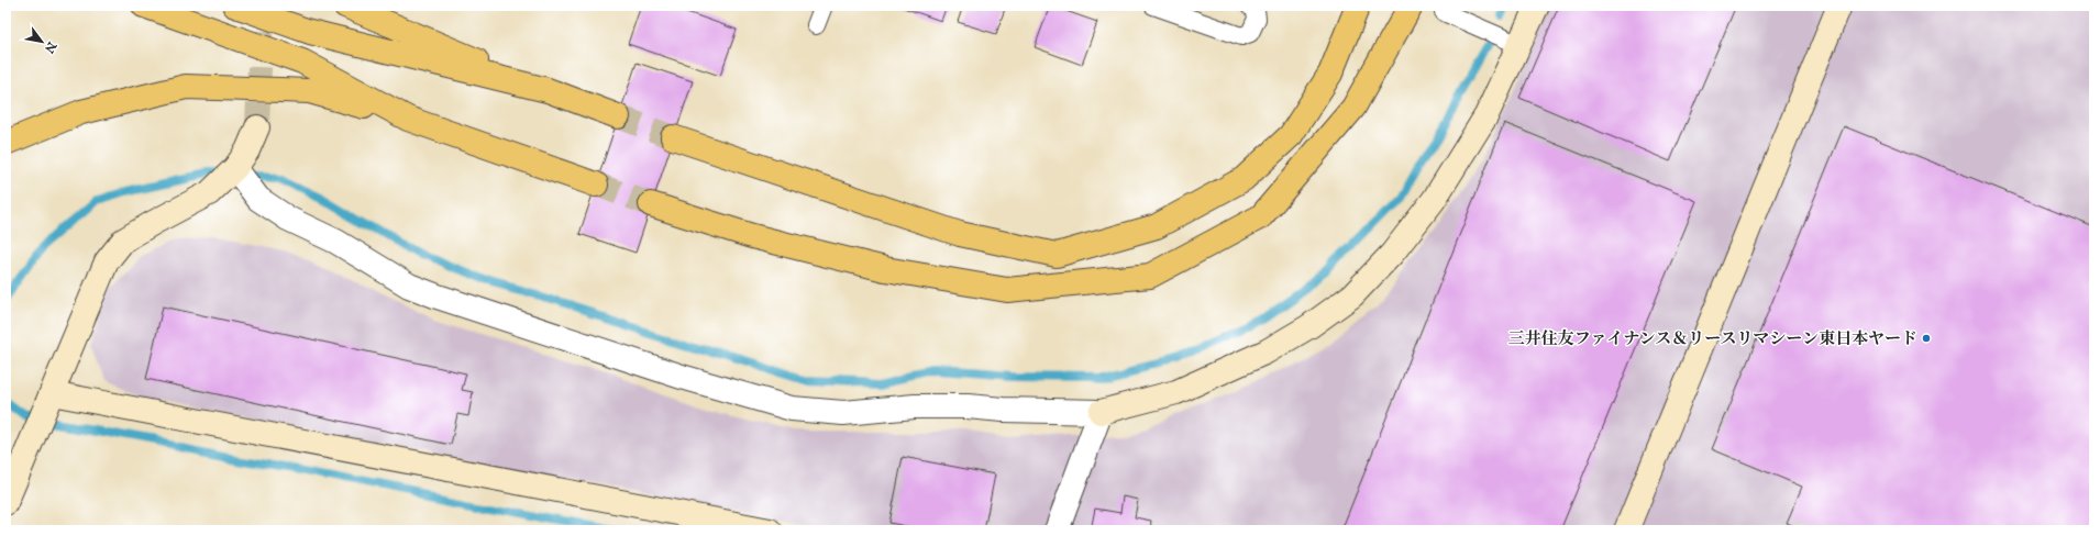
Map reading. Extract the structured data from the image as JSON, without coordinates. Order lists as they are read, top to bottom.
{
  "places": ["三井住友ファイナンス＆リースリマシーン東日本ヤード"],
  "north": "bottom right"
}
